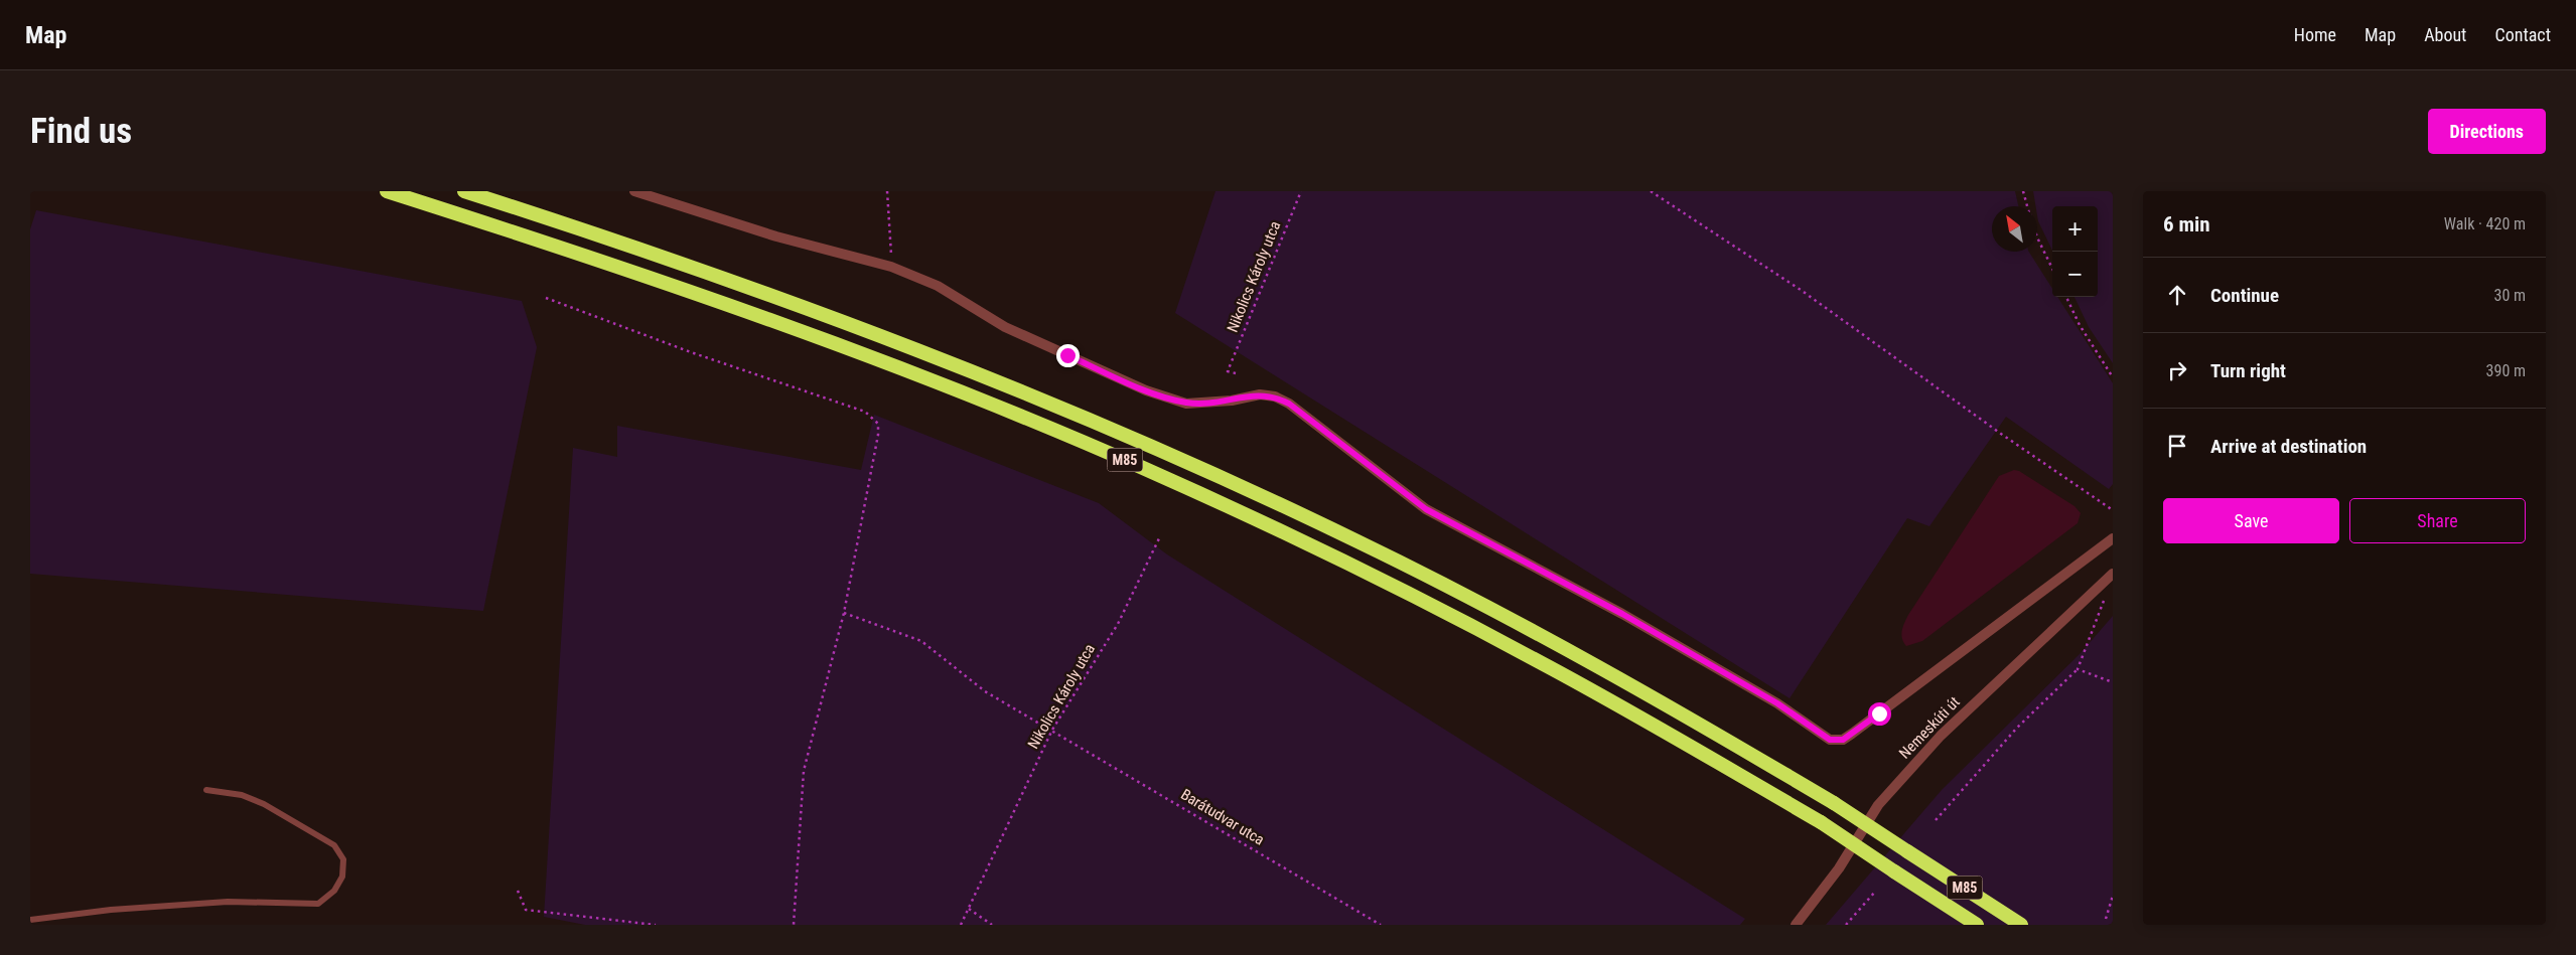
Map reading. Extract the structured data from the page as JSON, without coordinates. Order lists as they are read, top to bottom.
{
  "streets": {
    "highway": ["M85"],
    "street": ["Nemeskúti út"],
    "path": ["Nikolics Károly utca", "Barátudvar utca"]
  },
  "crossings": [
    ["Nikolics Károly utca", "Barátudvar utca"]
  ],
  "north": "top left",
  "page": {
    "header": "Map",
    "nav": [
      "Home",
      "Map",
      "About",
      "Contact"
    ],
    "buttons": [
      "Directions",
      ["Save", "Share"]
    ],
    "title": "Find us",
    "heading": ["6 min", "Walk · 420 m"],
    "map_buttons": ["+", "−"],
    "list": [
      ["Continue", "30 m"],
      ["Turn right", "390 m"],
      "Arrive at destination"
    ]
  }
}
